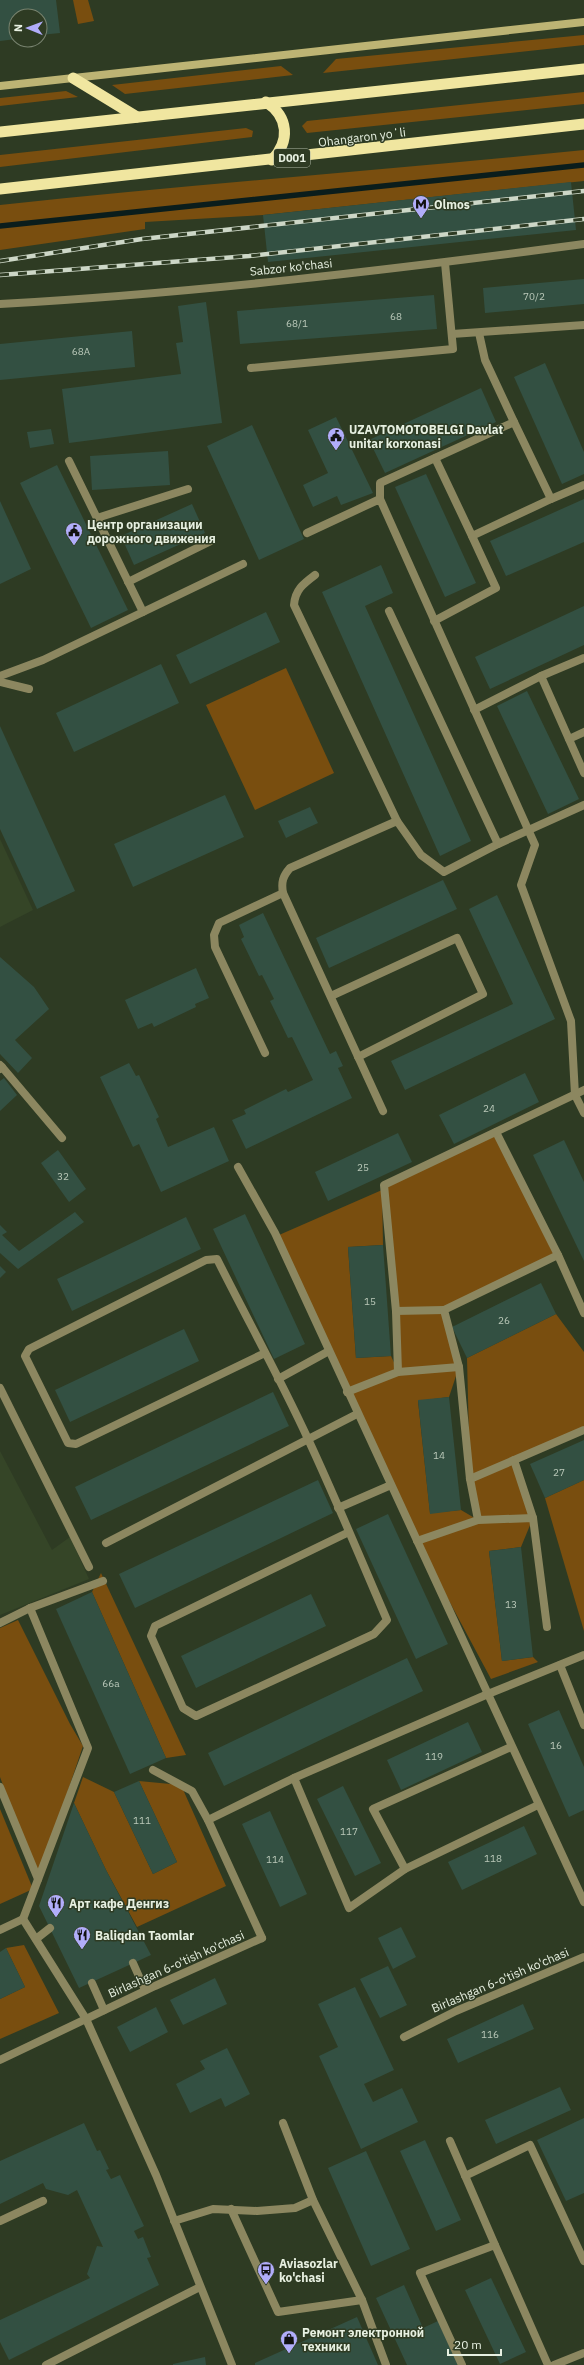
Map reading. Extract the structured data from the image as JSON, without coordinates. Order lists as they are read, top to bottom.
{
  "streets": {
    "highway": ["Ohangaron yoʻli", "D001"],
    "street": ["Sabzor ko'chasi", "Birlashgan 6-o'tish ko'chasi"]
  },
  "places": {
    "metro station": ["Olmos"],
    "public building": ["UZAVTOMOTOBELGI Davlat unitar korxonasi", "Центр организации дорожного движения"],
    "restaurant": ["Арт кафе Денгиз", "Baliqdan Taomlar"],
    "bus stop": ["Aviasozlar ko'chasi"],
    "shop": ["Ремонт электронной техники"]
  },
  "house_numbers": [
    "70/2",
    "68",
    "68/1",
    "68А",
    "24",
    "25",
    "32",
    "15",
    "26",
    "14",
    "27",
    "13",
    "66а",
    "16",
    "119",
    "111",
    "117",
    "118",
    "114",
    "116"
  ],
  "scale_bar": "20 m",
  "north": "left"
}
